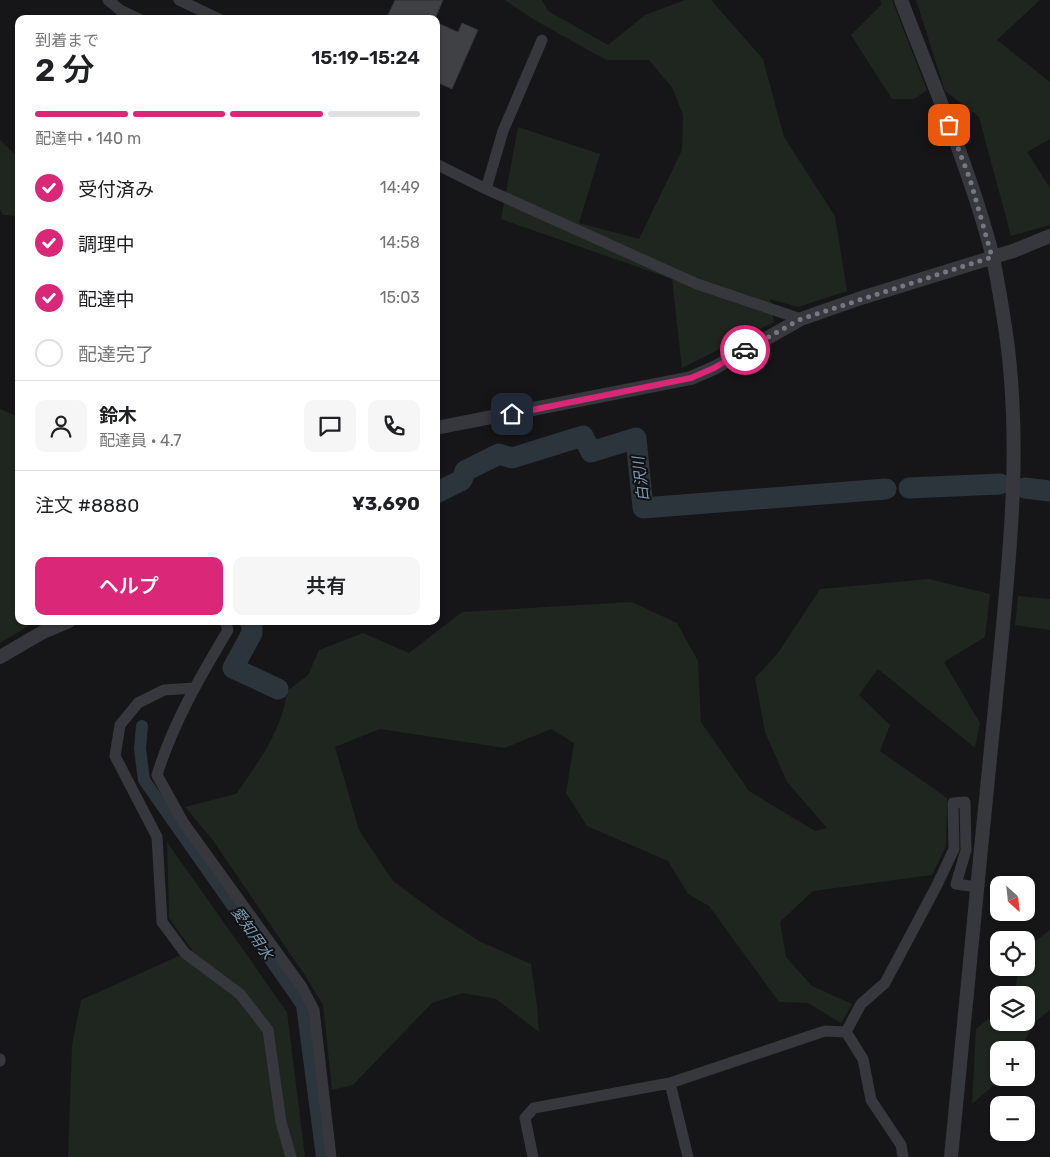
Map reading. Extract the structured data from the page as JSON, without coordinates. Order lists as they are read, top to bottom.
{
  "water": ["白沢川", "愛知用水"],
  "north": "bottom right",
  "page": {
    "heading": ["2 分", "到着まで", "15:19–15:24"],
    "panel": [
      "鈴木",
      "配達員 · 4.7",
      "注文 #8880",
      "¥3,690"
    ],
    "bar": "配達中 · 140 m",
    "list": [
      ["受付済み", "14:49"],
      ["調理中", "14:58"],
      ["配達中", "15:03"],
      "配達完了"
    ],
    "buttons": ["ヘルプ", "共有"],
    "map_buttons": ["+", "−"]
  }
}
